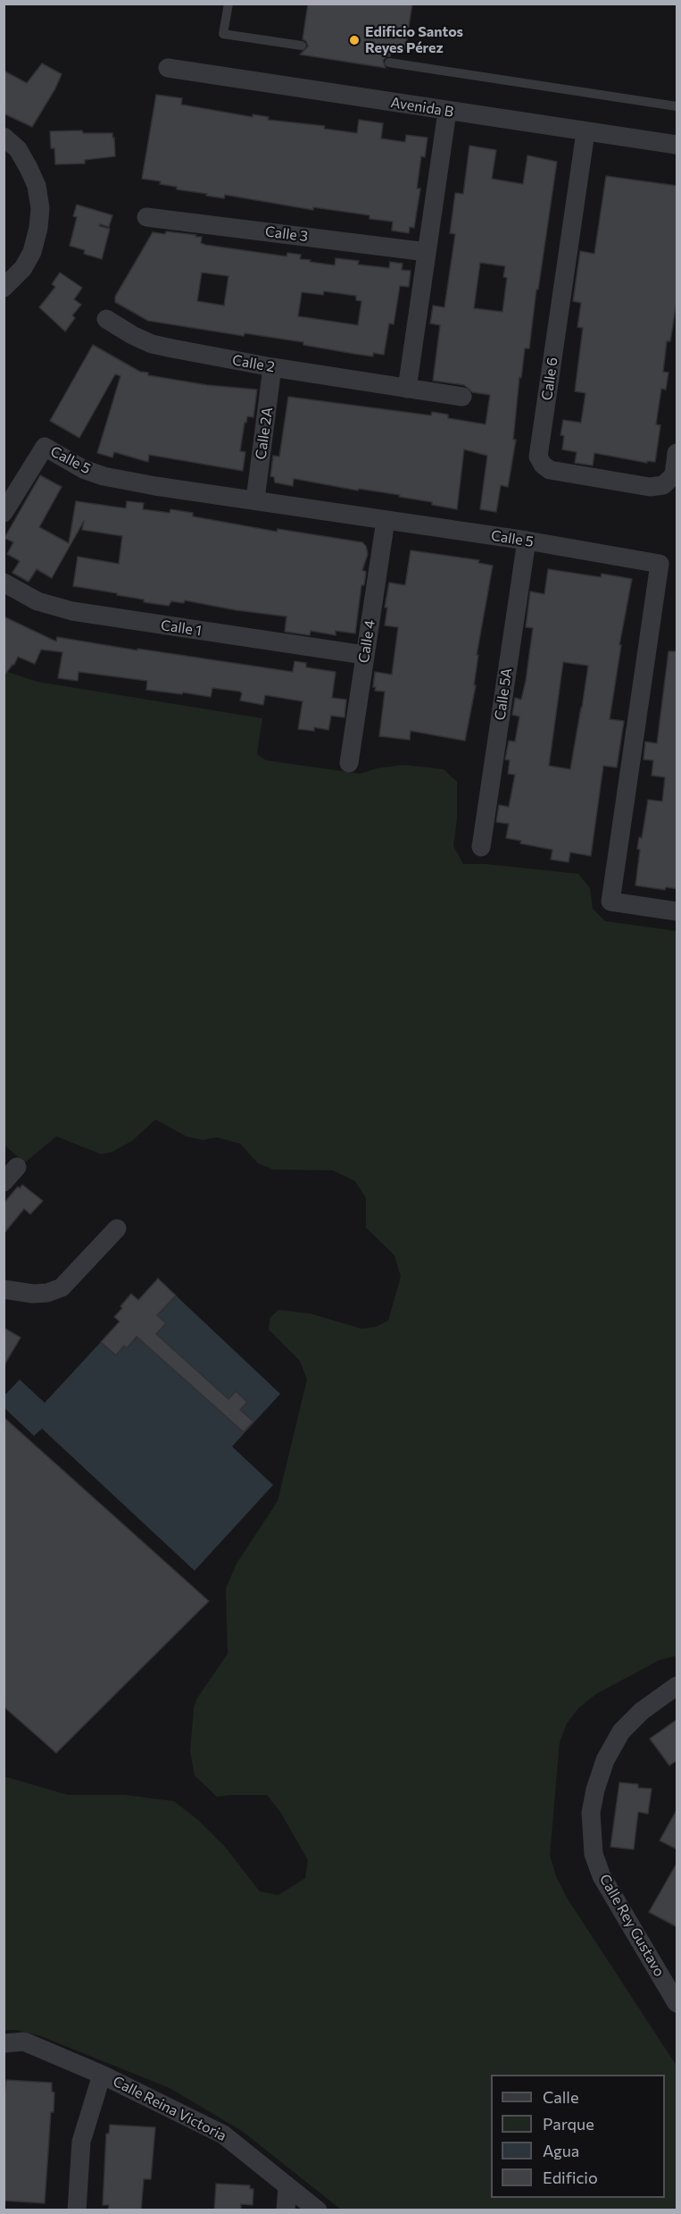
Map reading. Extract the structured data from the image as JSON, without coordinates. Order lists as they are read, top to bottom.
{
  "streets": {
    "street": [
      "Avenida B",
      "Calle 3",
      "Calle 2",
      "Calle 6",
      "Calle 2A",
      "Calle 5",
      "Calle 1",
      "Calle 4",
      "Calle 5A",
      "Calle Rey Gustavo",
      "Calle Reina Victoria"
    ]
  },
  "crossings": [
    ["Avenida B", "Calle 6"],
    ["Calle 2", "Calle 2A"],
    ["Calle 2A", "Calle 5"],
    ["Calle 5", "Calle 4"],
    ["Calle 5", "Calle 5A"],
    ["Calle 1", "Calle 4"]
  ],
  "places": ["Edificio Santos Reyes Pérez"],
  "legend": [
    "Calle",
    "Parque",
    "Agua",
    "Edificio"
  ]
}
